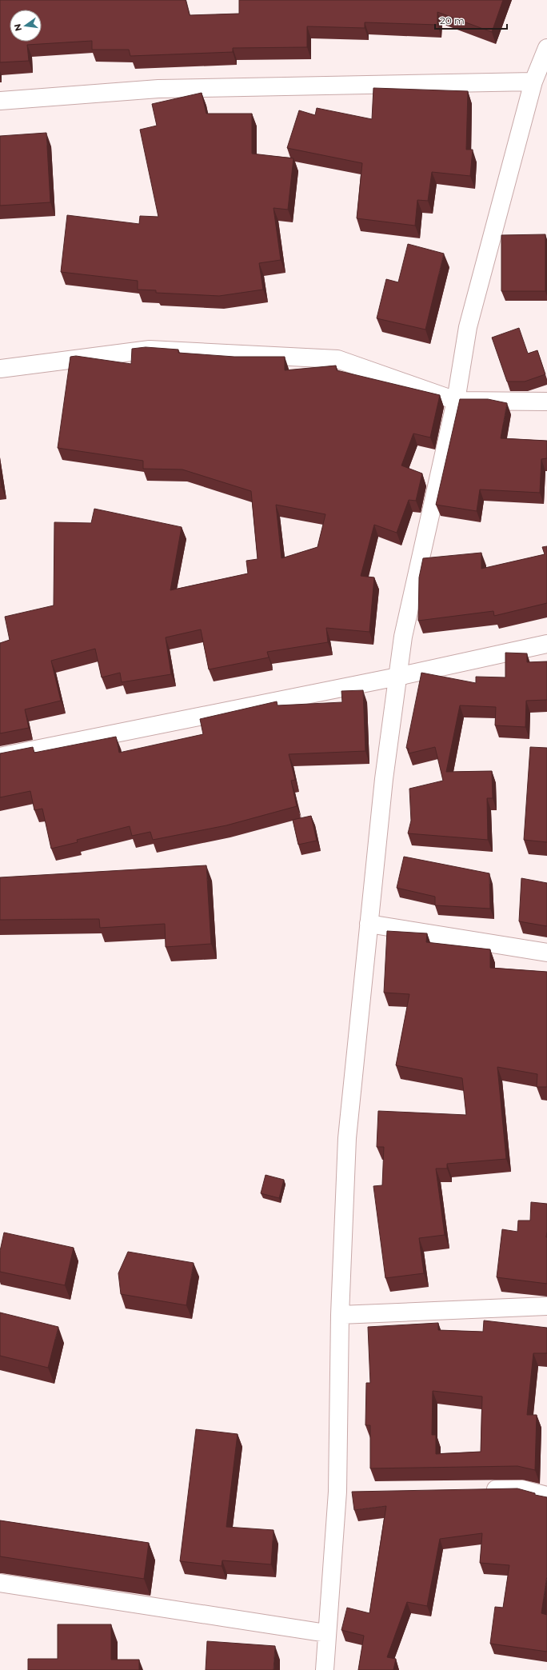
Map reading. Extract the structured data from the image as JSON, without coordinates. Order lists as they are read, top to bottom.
{
  "scale_bar": "20 m",
  "north": "left"
}
